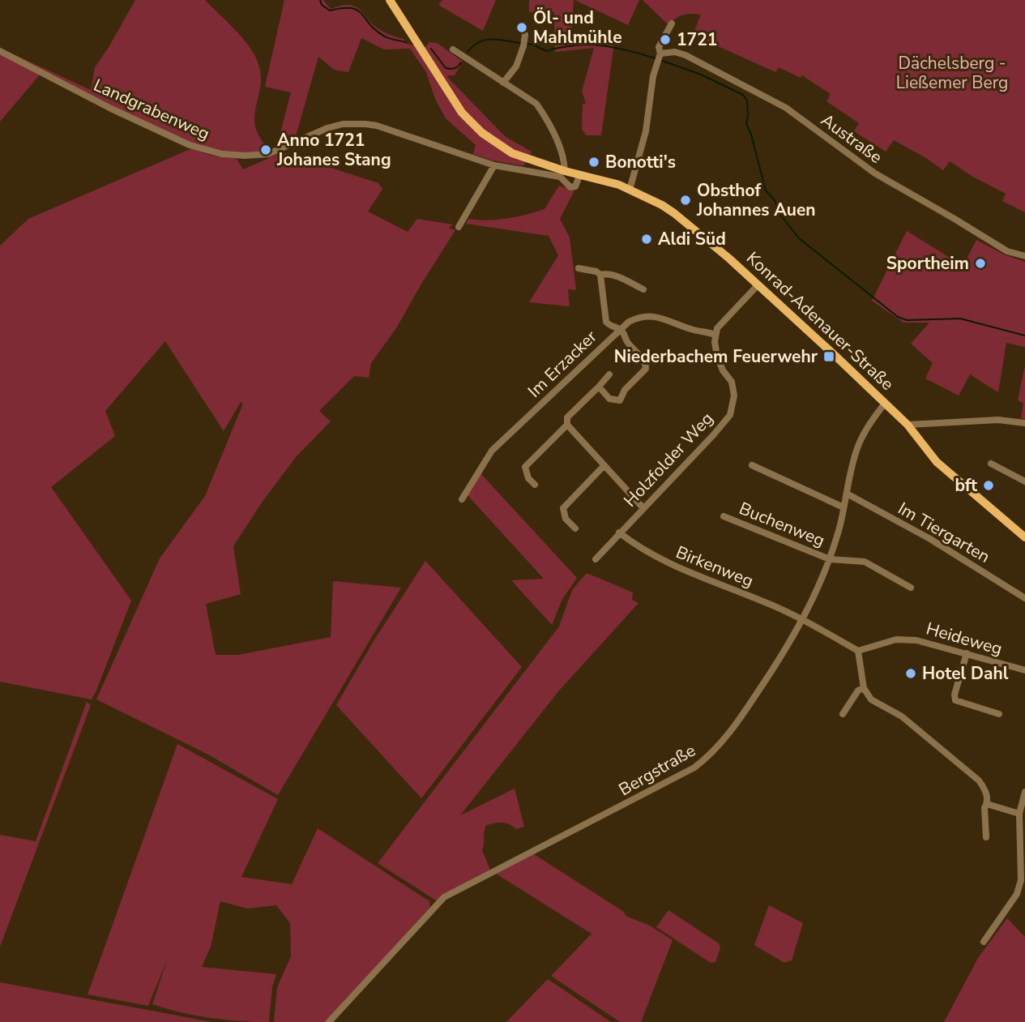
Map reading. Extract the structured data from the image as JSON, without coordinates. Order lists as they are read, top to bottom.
{
  "streets": {
    "main road": ["Konrad-Adenauer-Straße"],
    "street": [
      "Landgrabenweg",
      "Austraße",
      "Im Erzacker",
      "Holzfolder Weg",
      "Buchenweg",
      "Im Tiergarten",
      "Birkenweg",
      "Heideweg",
      "Bergstraße"
    ]
  },
  "crossings": [
    ["Landgrabenweg", "Konrad-Adenauer-Straße"],
    ["Konrad-Adenauer-Straße", "Bergstraße"],
    ["Im Erzacker", "Holzfolder Weg"],
    ["Holzfolder Weg", "Birkenweg"],
    ["Buchenweg", "Bergstraße"],
    ["Im Tiergarten", "Bergstraße"],
    ["Birkenweg", "Bergstraße"]
  ],
  "parks": ["Dächelsberg - Ließemer Berg"],
  "places": {
    "other": [
      "Öl- und Mahlmühle",
      "1721",
      "Anno 1721 Johanes Stang",
      "Bonotti's",
      "Obsthof Johannes Auen",
      "Aldi Süd",
      "Sportheim",
      "bft",
      "Hotel Dahl"
    ],
    "transit": ["Niederbachem Feuerwehr"]
  }
}
